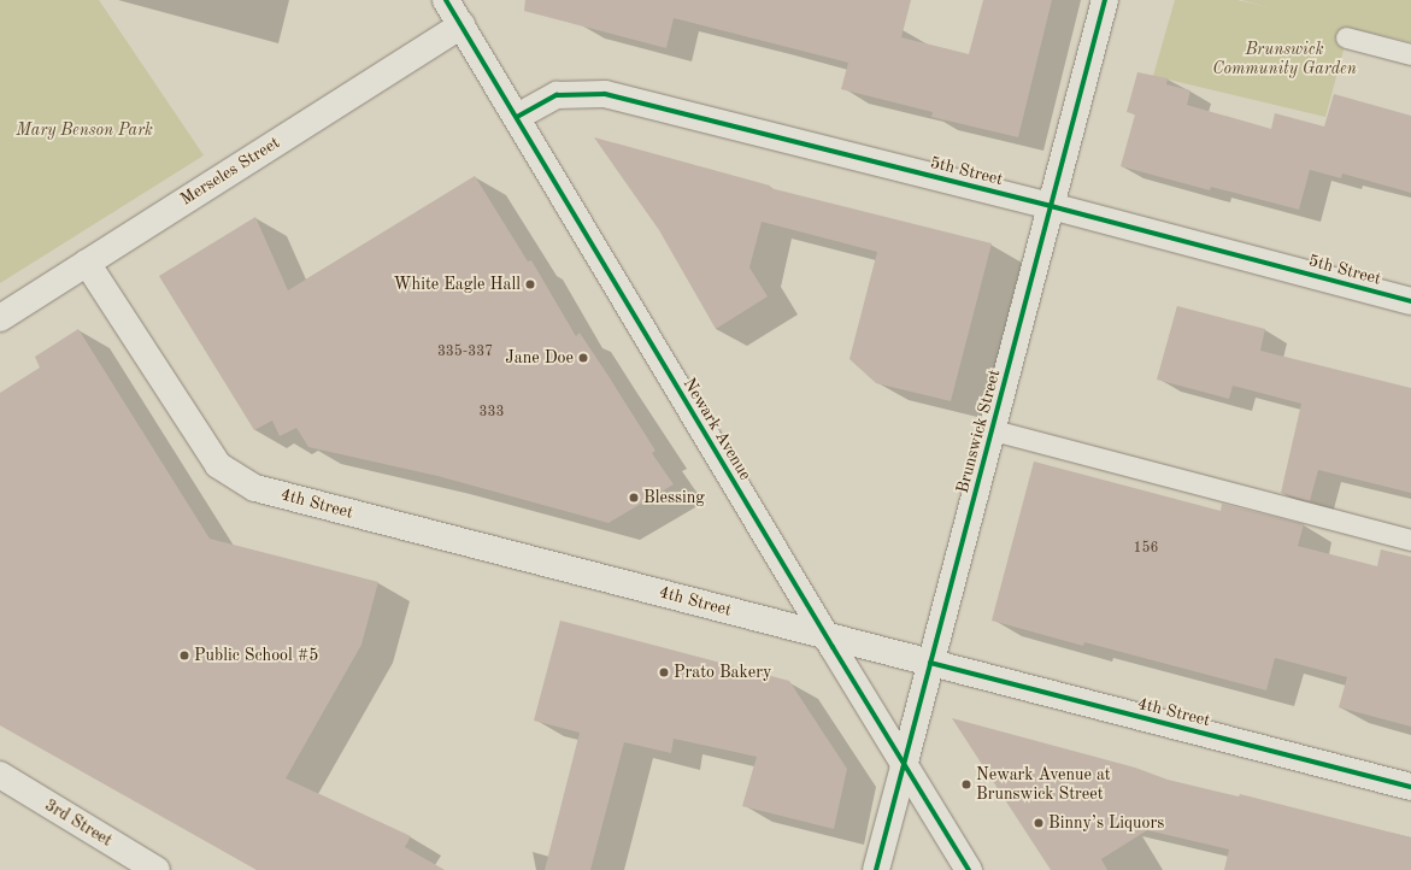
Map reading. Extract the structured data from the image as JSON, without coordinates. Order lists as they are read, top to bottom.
{
  "streets": {
    "street": [
      "Merseles Street",
      "5th Street",
      "Newark Avenue",
      "Brunswick Street",
      "4th Street",
      "3rd Street"
    ]
  },
  "crossings": [
    ["Merseles Street", "Newark Avenue"],
    ["Merseles Street", "4th Street"],
    ["5th Street", "Newark Avenue"],
    ["5th Street", "Brunswick Street"],
    ["Newark Avenue", "Brunswick Street"],
    ["Newark Avenue", "4th Street"],
    ["Brunswick Street", "4th Street"]
  ],
  "parks": ["Brunswick Community Garden", "Mary Benson Park"],
  "places": [
    "White Eagle Hall",
    "Jane Doe",
    "Blessing",
    "Public School #5",
    "Prato Bakery",
    "Newark Avenue at Brunswick Street",
    "Binny’s Liquors"
  ],
  "house_numbers": ["335-337", "333", "156"]
}
